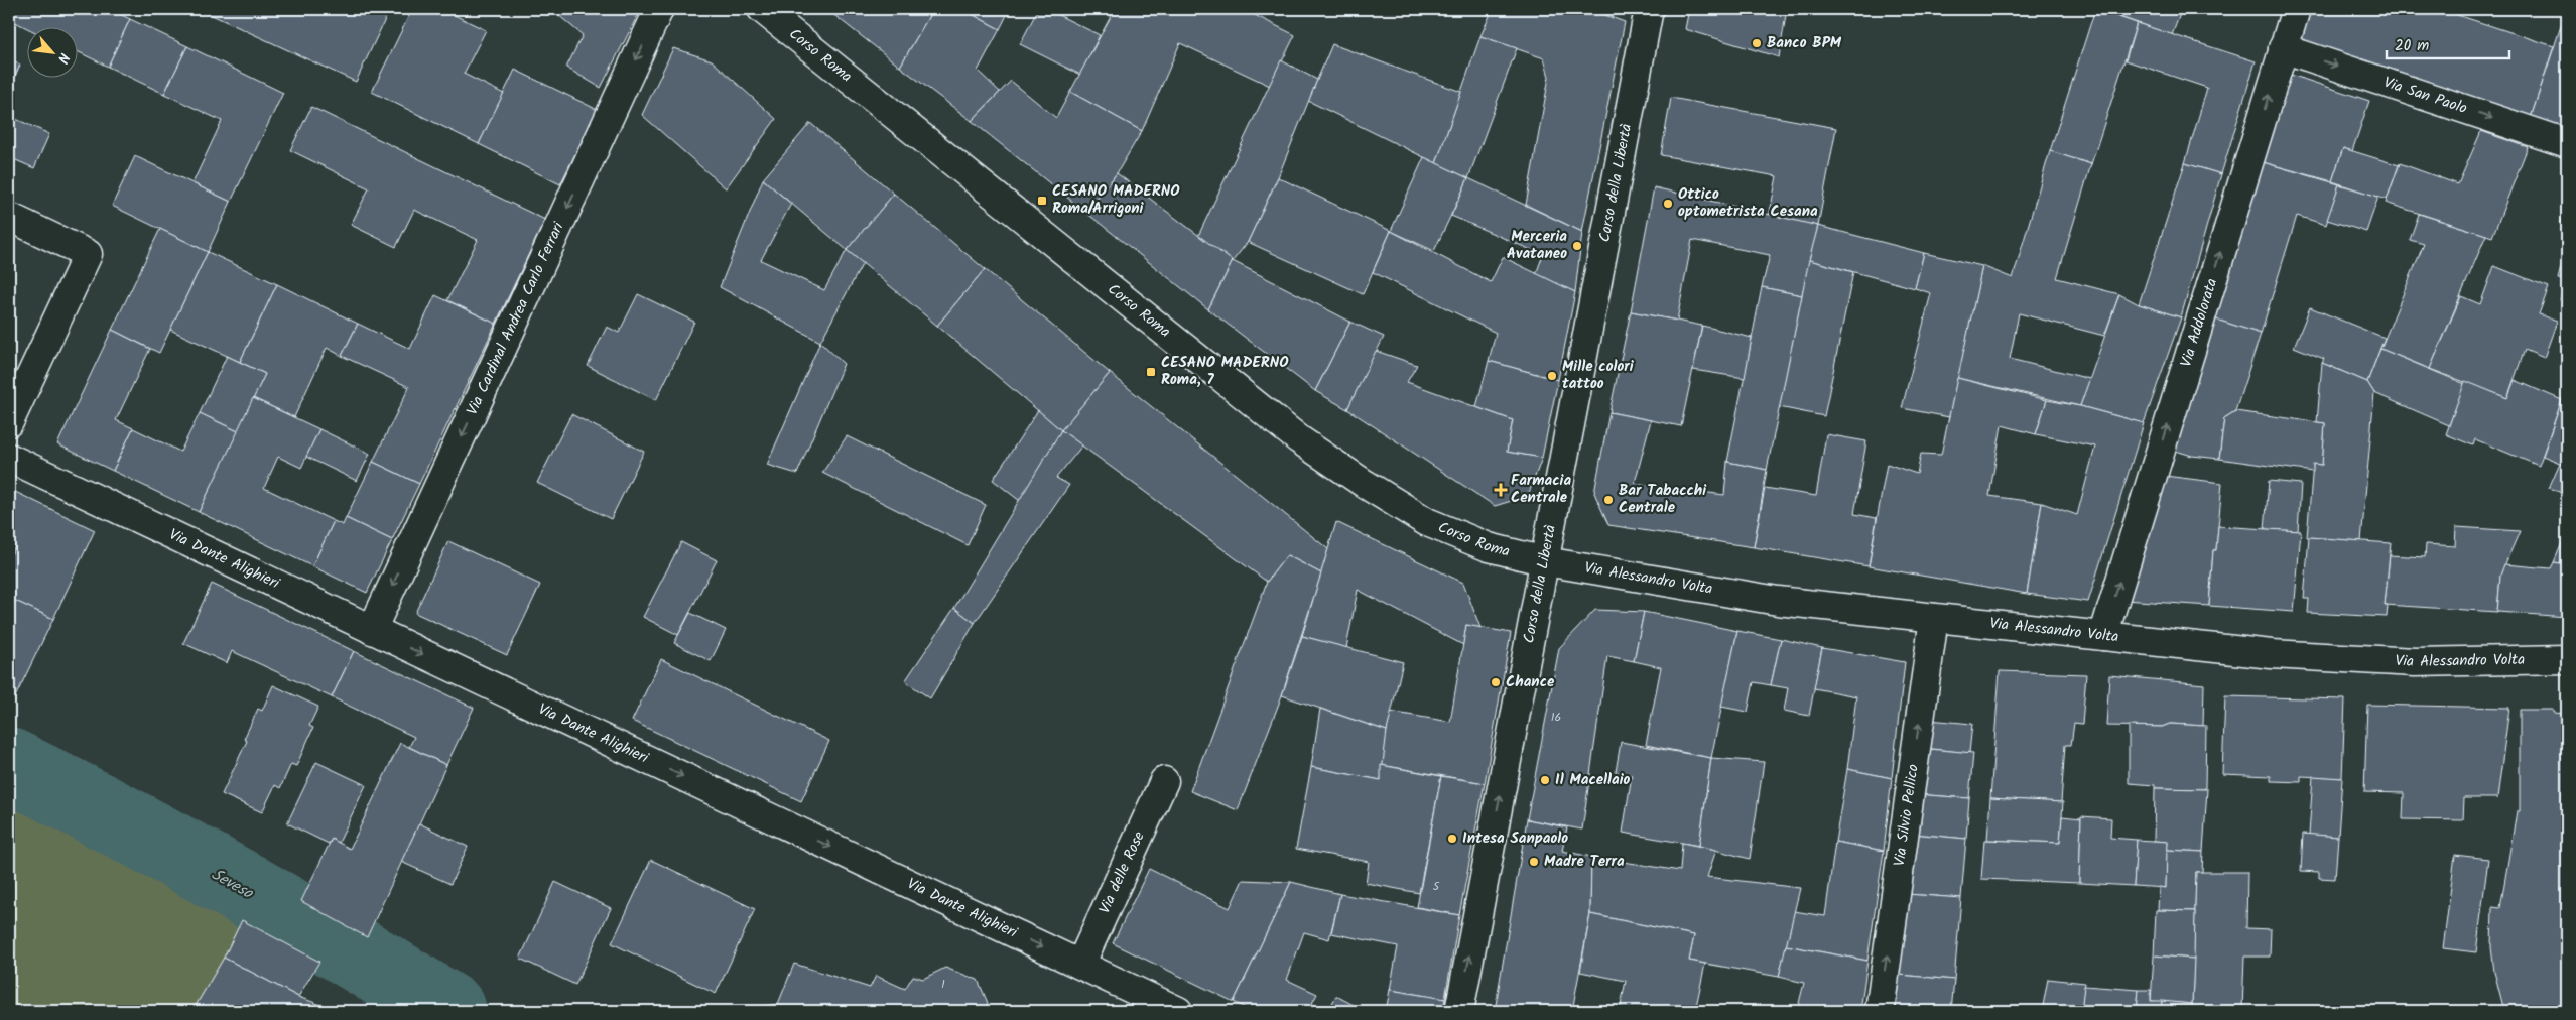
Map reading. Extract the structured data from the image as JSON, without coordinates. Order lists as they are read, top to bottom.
{
  "streets": {
    "street": [
      "Corso Roma",
      "Via San Paolo",
      "Corso della Libertà",
      "Via Cardinal Andrea Carlo Ferrari",
      "Via Addolorata",
      "Via Dante Alighieri",
      "Via Alessandro Volta",
      "Via Silvio Pellico",
      "Via delle Rose"
    ]
  },
  "crossings": [
    ["Corso Roma", "Corso della Libertà"],
    ["Corso Roma", "Via Alessandro Volta"],
    ["Via San Paolo", "Via Addolorata"],
    ["Corso della Libertà", "Via Alessandro Volta"],
    ["Via Cardinal Andrea Carlo Ferrari", "Via Dante Alighieri"],
    ["Via Addolorata", "Via Alessandro Volta"],
    ["Via Dante Alighieri", "Via delle Rose"],
    ["Via Alessandro Volta", "Via Silvio Pellico"]
  ],
  "one_way": [
    "Via San Paolo",
    "Corso della Libertà",
    "Via Cardinal Andrea Carlo Ferrari",
    "Via Addolorata",
    "Via Dante Alighieri",
    "Via Silvio Pellico"
  ],
  "water": ["Seveso"],
  "places": {
    "other": [
      "Banco BPM",
      "Ottico optometrista Cesana",
      "Merceria Avataneo",
      "Mille colori tattoo",
      "Bar Tabacchi Centrale",
      "Chance",
      "Il Macellaio",
      "Intesa Sanpaolo",
      "Madre Terra"
    ],
    "transit": ["CESANO MADERNO Roma/Arrigoni", "CESANO MADERNO Roma, 7"],
    "health": ["Farmacia Centrale"]
  },
  "house_numbers": ["16", "5", "1"],
  "scale_bar": "20 m",
  "north": "bottom right"
}
